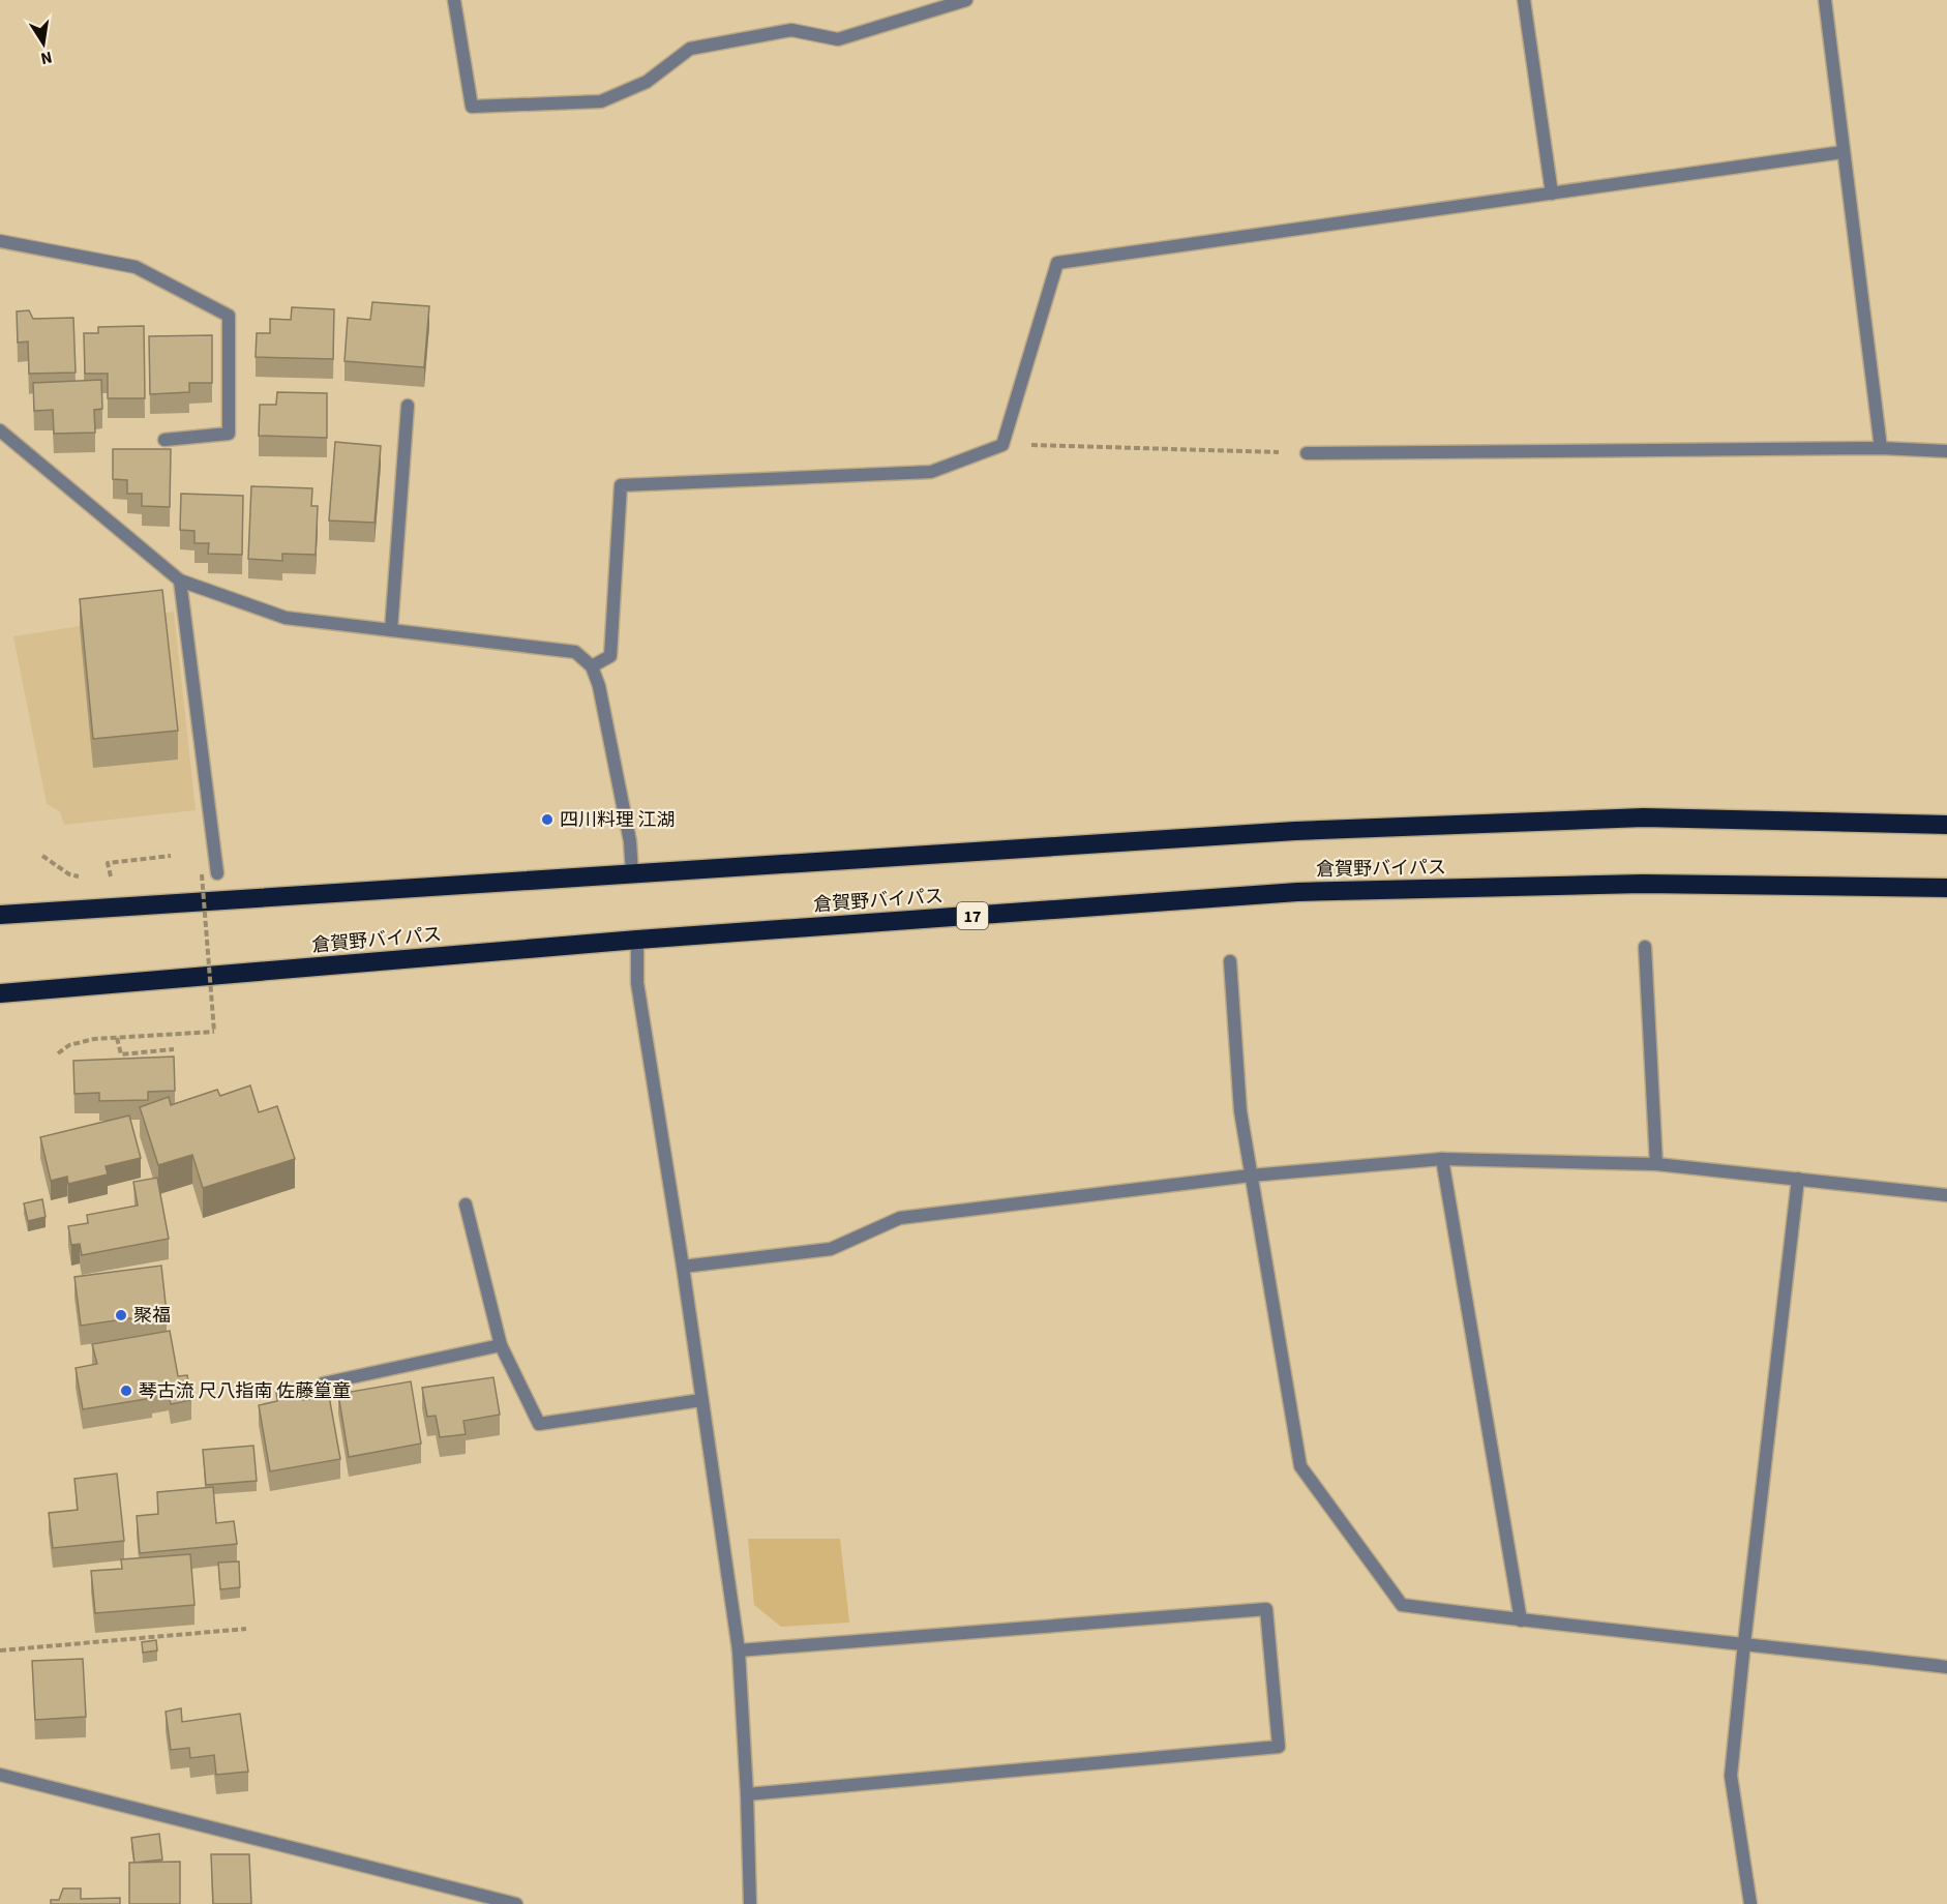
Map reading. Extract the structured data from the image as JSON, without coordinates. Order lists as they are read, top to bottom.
{
  "streets": {
    "highway": ["倉賀野バイパス", "17"]
  },
  "places": ["四川料理 江湖", "聚福", "琴古流 尺八指南 佐藤篁童"],
  "north": "bottom"
}
